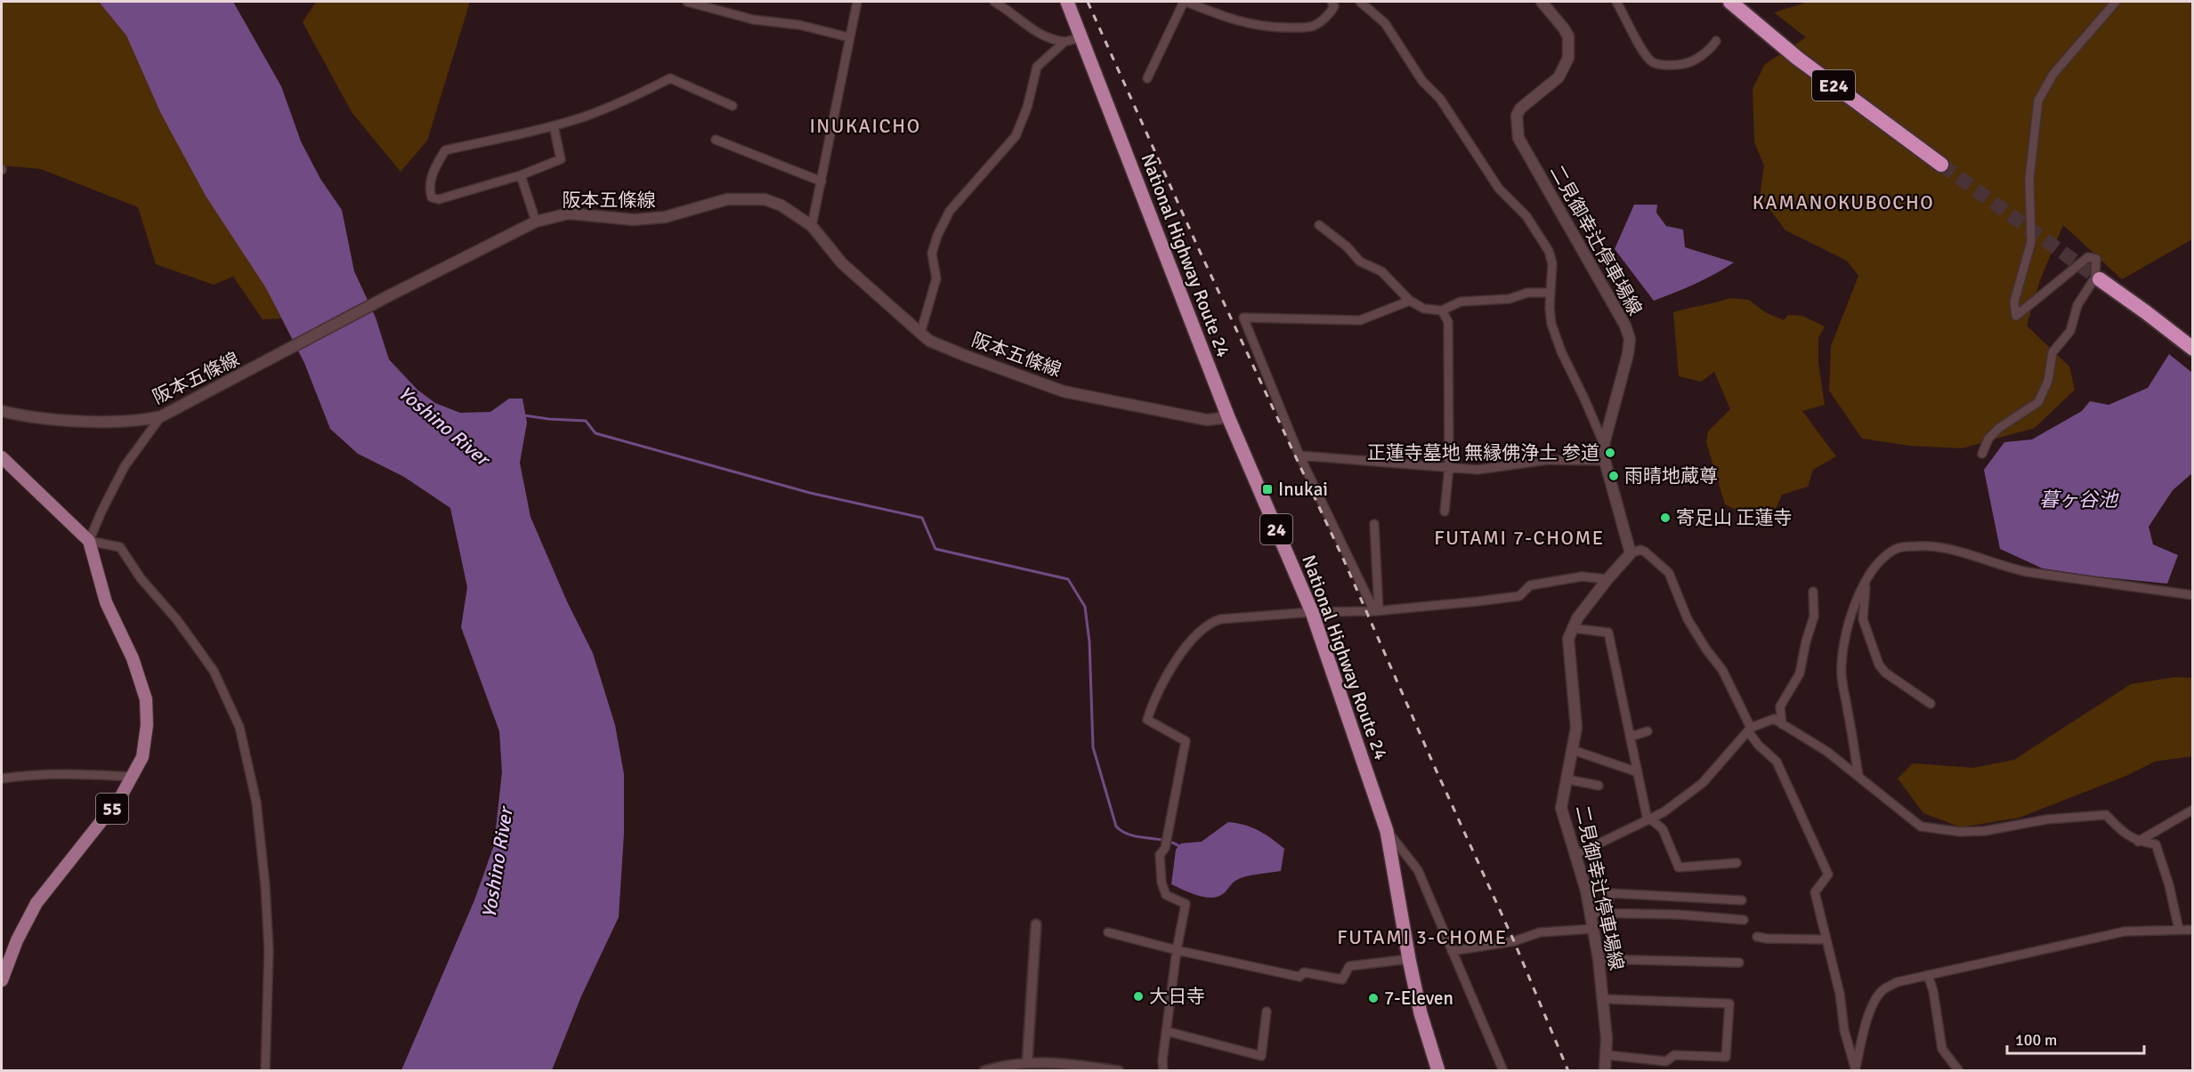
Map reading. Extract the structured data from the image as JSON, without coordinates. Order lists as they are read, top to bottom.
{
  "streets": {
    "highway": ["E24", "National Highway Route 24", "24"],
    "main road": ["阪本五條線", "二見御幸辻停車場線", "55"]
  },
  "crossings": [
    ["阪本五條線", "National Highway Route 24"]
  ],
  "districts": [
    "INUKAICHO",
    "KAMANOKUBOCHO",
    "FUTAMI 7-CHOME",
    "FUTAMI 3-CHOME"
  ],
  "water": ["Yoshino River", "暮ヶ谷池"],
  "places": {
    "other": [
      "正蓮寺墓地 無縁佛浄土 参道",
      "雨晴地蔵尊",
      "寄足山 正蓮寺",
      "大日寺",
      "7-Eleven"
    ],
    "transit": ["Inukai"]
  },
  "scale_bar": "100 m"
}
